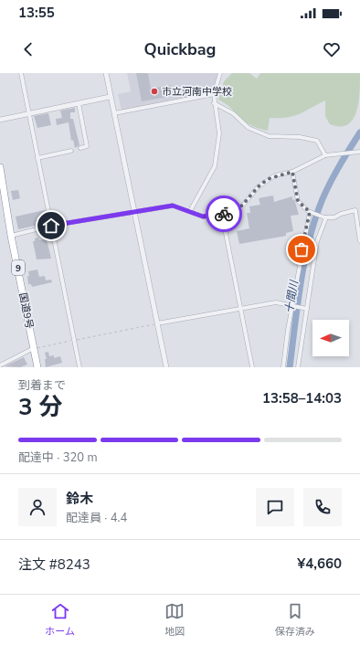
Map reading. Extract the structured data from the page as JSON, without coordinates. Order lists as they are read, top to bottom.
{
  "streets": {
    "highway": ["9", "国道9号"]
  },
  "water": ["十間川"],
  "places": ["市立河南中学校"],
  "north": "left",
  "page": {
    "status": "13:55",
    "header": "Quickbag",
    "heading": ["3 分", "到着まで", "13:58–14:03"],
    "panel": [
      "鈴木",
      "配達員 · 4.4",
      "注文 #8243",
      "¥4,660"
    ],
    "bar": "配達中 · 320 m",
    "tabs": ["ホーム", "地図", "保存済み"]
  }
}
